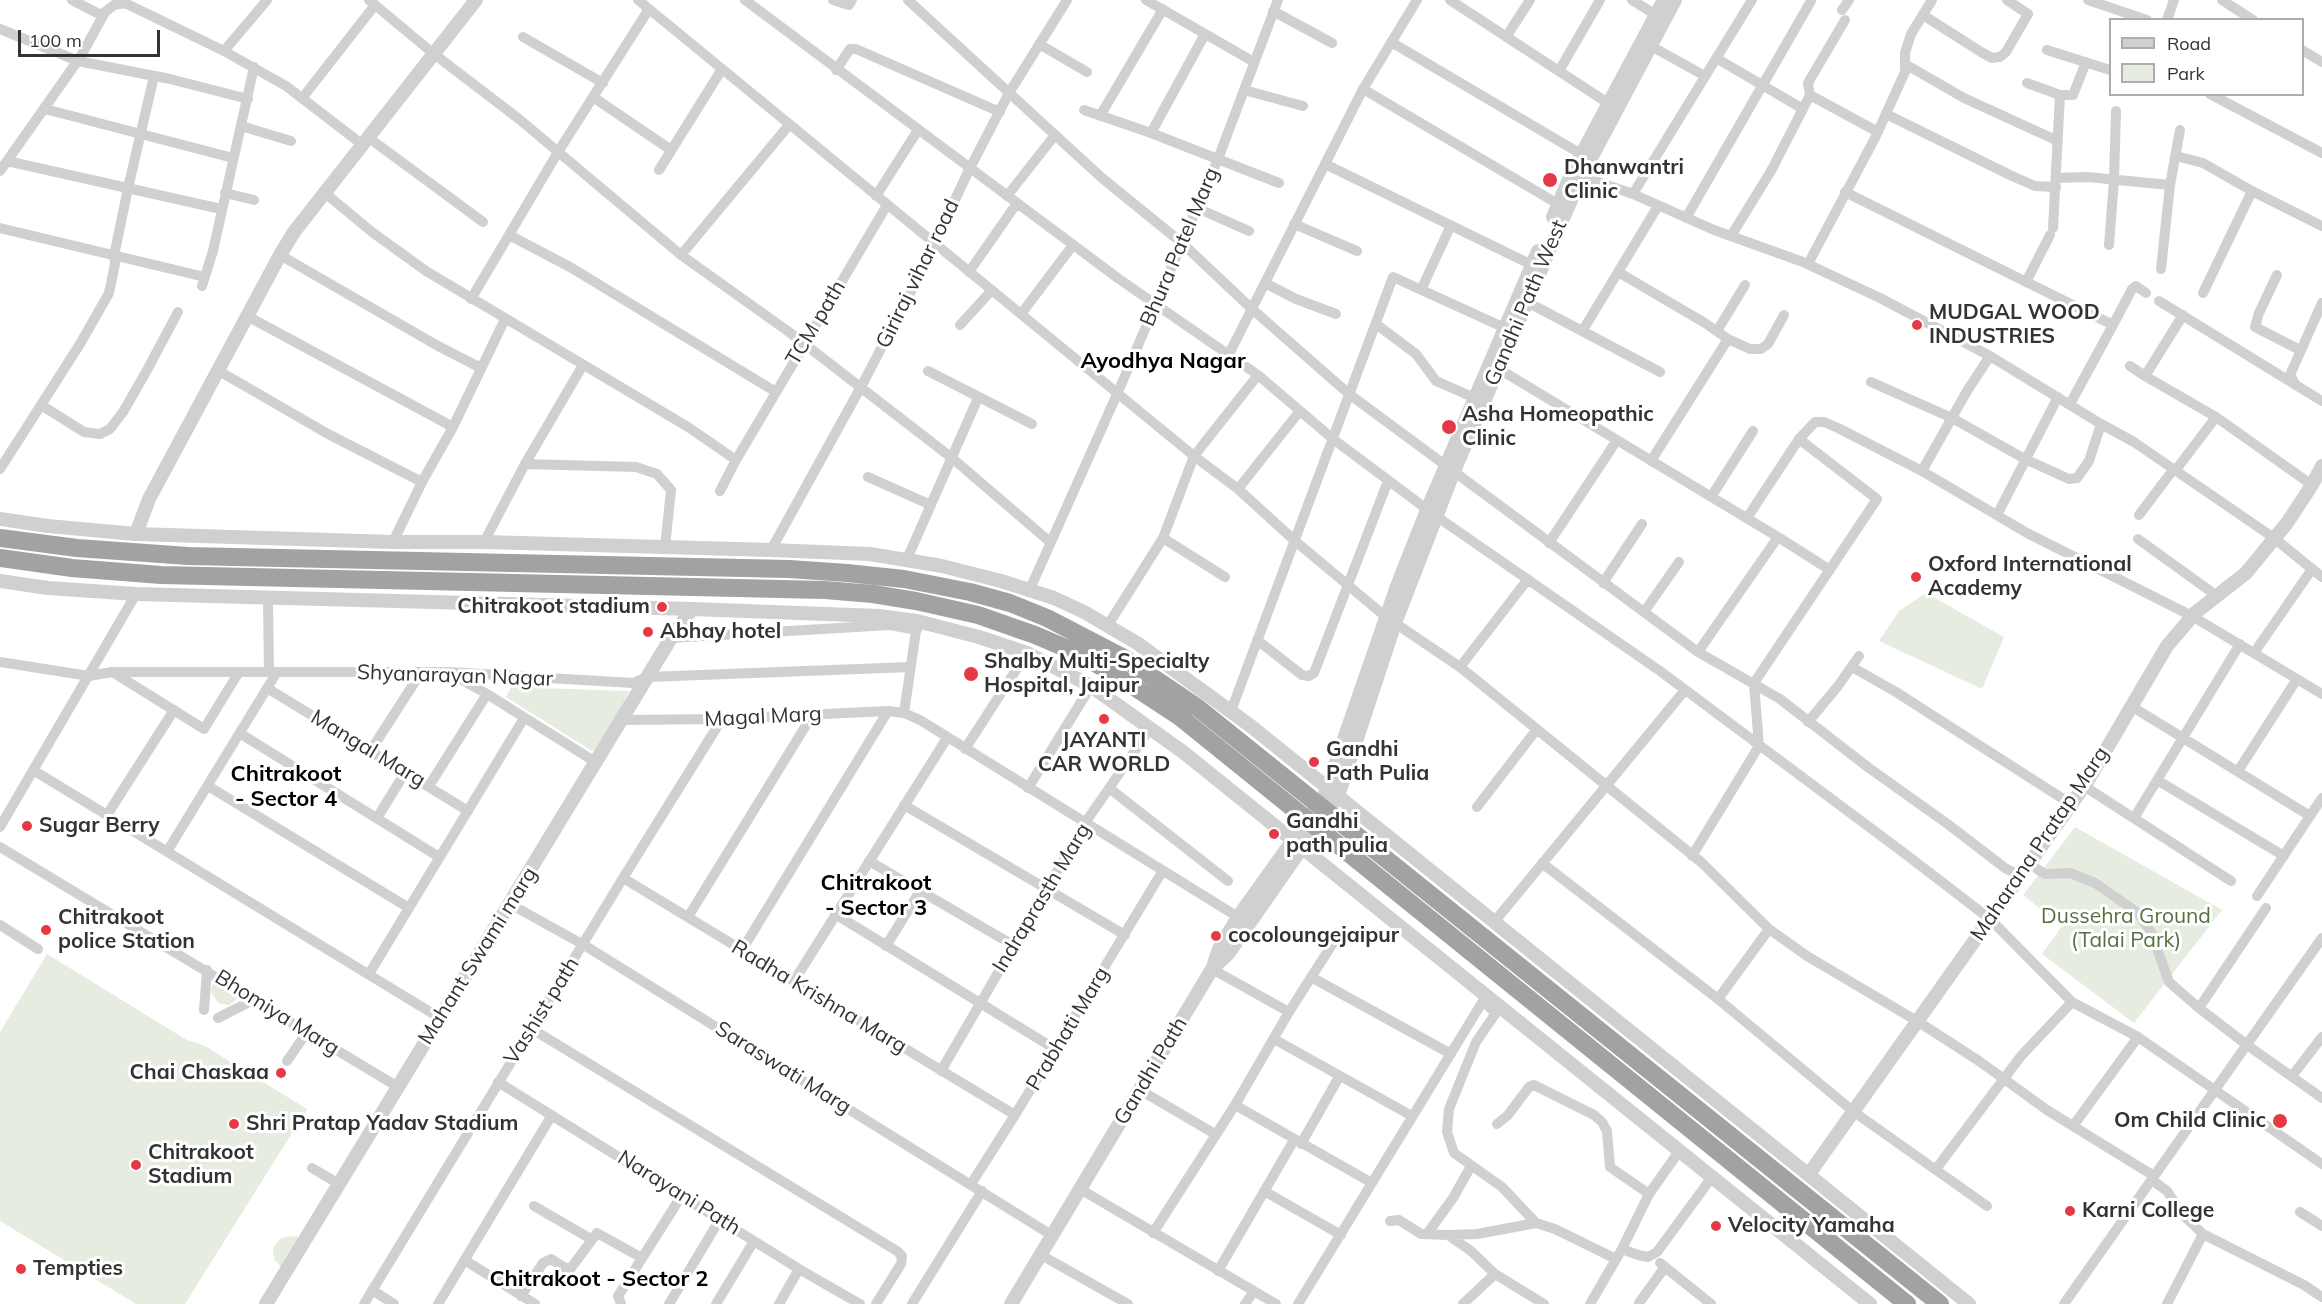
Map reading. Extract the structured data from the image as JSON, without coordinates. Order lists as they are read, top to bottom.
{
  "streets": {
    "street": [
      "Bhura Patel Marg",
      "Giriraj vihar road",
      "Gandhi Path West",
      "TCM path",
      "Shyanarayan Nagar",
      "Magal Marg",
      "Mangal Marg",
      "Maharana Pratap Marg",
      "Indraprasth Marg",
      "Mahant Swami marg",
      "Radha Krishna Marg",
      "Vashist path",
      "Bhomiya Marg",
      "Prabhati Marg",
      "Saraswati Marg",
      "Gandhi Path",
      "Narayani Path"
    ]
  },
  "crossings": [
    ["Shyanarayan Nagar", "Mahant Swami marg"],
    ["Magal Marg", "Mahant Swami marg"],
    ["Magal Marg", "Vashist path"],
    ["Indraprasth Marg", "Radha Krishna Marg"],
    ["Mahant Swami marg", "Bhomiya Marg"],
    ["Mahant Swami marg", "Saraswati Marg"],
    ["Radha Krishna Marg", "Vashist path"],
    ["Radha Krishna Marg", "Prabhati Marg"],
    ["Vashist path", "Saraswati Marg"],
    ["Vashist path", "Narayani Path"],
    ["Prabhati Marg", "Saraswati Marg"],
    ["Saraswati Marg", "Gandhi Path"]
  ],
  "districts": [
    "Ayodhya Nagar",
    "Chitrakoot - Sector 4",
    "Chitrakoot - Sector 3",
    "Chitrakoot - Sector 2"
  ],
  "parks": ["Dussehra Ground (Talai Park)"],
  "places": [
    "Dhanwantri Clinic",
    "MUDGAL WOOD INDUSTRIES",
    "Asha Homeopathic Clinic",
    "Oxford International Academy",
    "Chitrakoot stadium",
    "Abhay hotel",
    "Shalby Multi-Specialty Hospital, Jaipur",
    "JAYANTI CAR WORLD",
    "Gandhi Path Pulia",
    "Sugar Berry",
    "Gandhi path pulia",
    "Chitrakoot police Station",
    "cocoloungejaipur",
    "Chai Chaskaa",
    "Om Child Clinic",
    "Shri Pratap Yadav Stadium",
    "Chitrakoot Stadium",
    "Karni College",
    "Velocity Yamaha",
    "Tempties"
  ],
  "legend": ["Road", "Park"],
  "scale_bar": "100 m"
}
